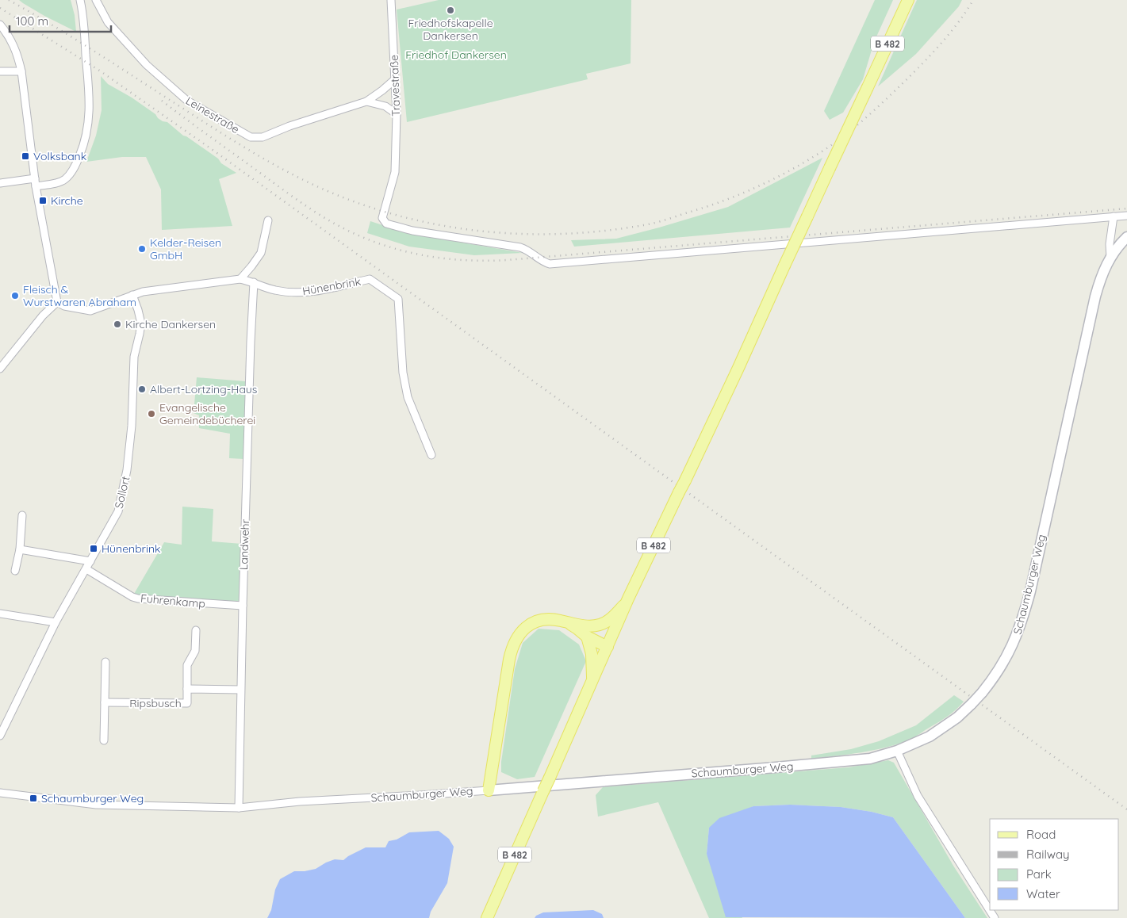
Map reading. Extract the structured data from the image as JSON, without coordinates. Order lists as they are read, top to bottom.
{
  "streets": {
    "main road": ["B 482"],
    "street": [
      "Travestraße",
      "Leinestraße",
      "Hünenbrink",
      "Sollort",
      "Landwehr",
      "Schaumburger Weg",
      "Fuhrenkamp",
      "Ripsbusch"
    ]
  },
  "crossings": [
    ["Travestraße", "Leinestraße"],
    ["Hünenbrink", "Sollort"],
    ["Hünenbrink", "Landwehr"],
    ["Sollort", "Fuhrenkamp"],
    ["Landwehr", "Schaumburger Weg"],
    ["Landwehr", "Fuhrenkamp"],
    ["Landwehr", "Ripsbusch"]
  ],
  "parks": ["Friedhof Dankersen"],
  "places": {
    "other": [
      "Friedhofskapelle Dankersen",
      "Kelder-Reisen GmbH",
      "Fleisch & Wurstwaren Abraham",
      "Kirche Dankersen",
      "Albert-Lortzing-Haus",
      "Evangelische Gemeindebücherei"
    ],
    "transit": [
      "Volksbank",
      "Kirche",
      "Hünenbrink",
      "Schaumburger Weg"
    ]
  },
  "legend": [
    "Road",
    "Railway",
    "Park",
    "Water"
  ],
  "scale_bar": "100 m"
}
